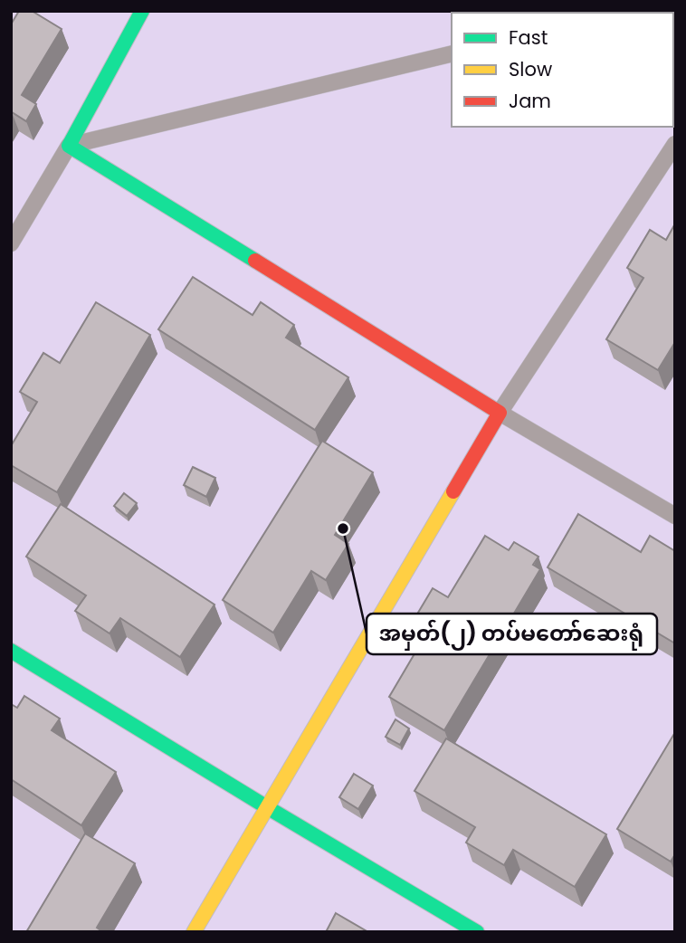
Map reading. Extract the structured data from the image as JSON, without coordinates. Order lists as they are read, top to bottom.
{
  "places": ["အမှတ်(၂) တပ်မတော်ဆေးရုံ"],
  "legend": ["Fast", "Slow", "Jam"]
}
